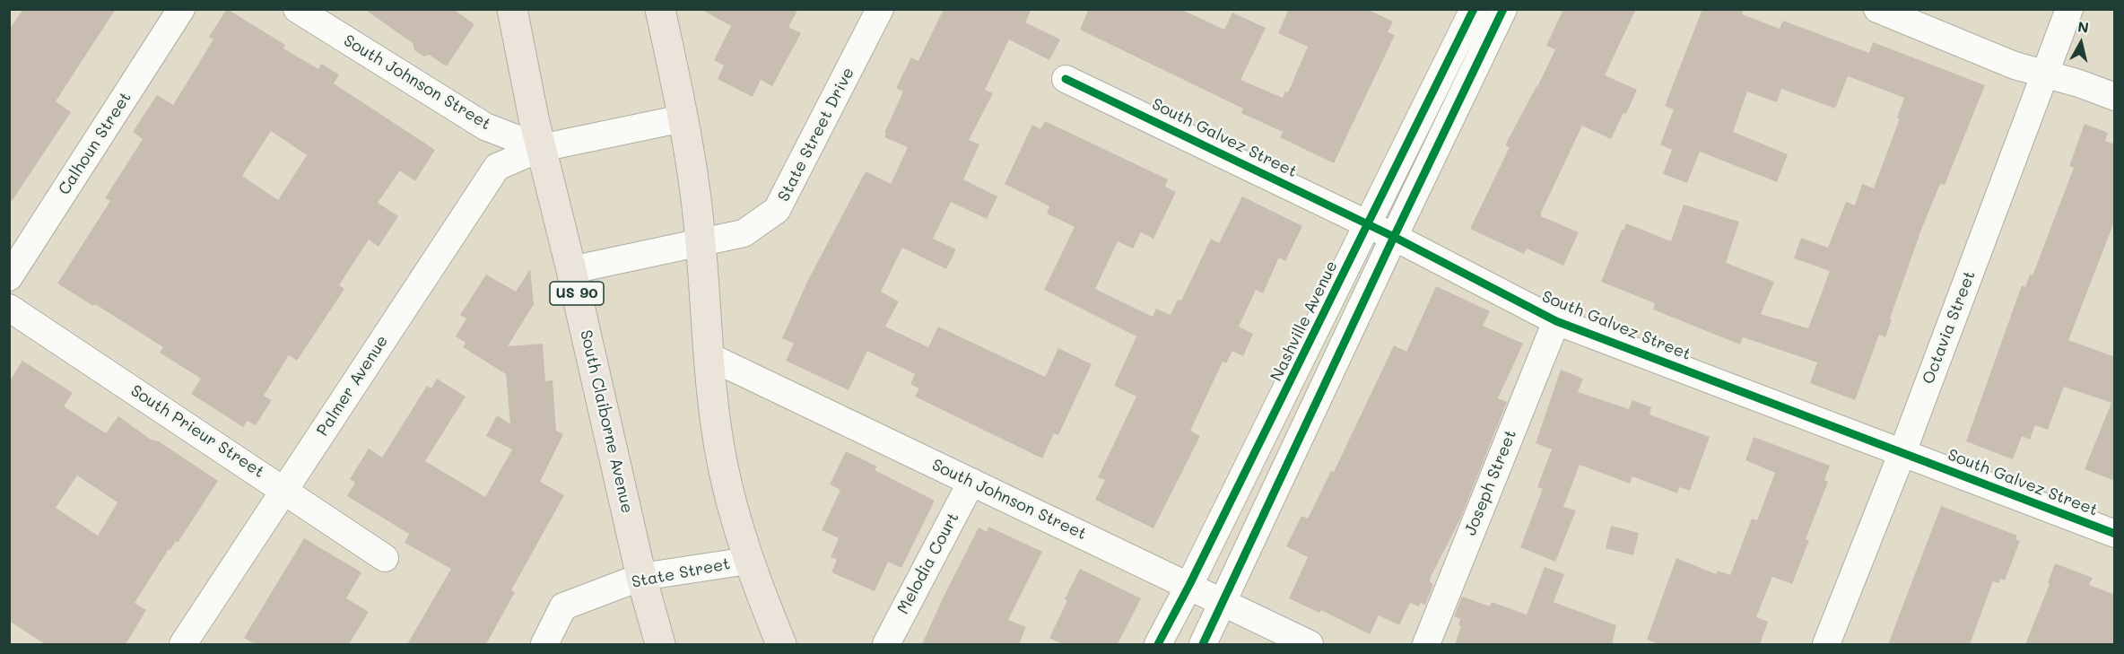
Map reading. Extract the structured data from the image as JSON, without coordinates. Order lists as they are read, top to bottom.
{
  "streets": {
    "main road": ["US 90", "South Claiborne Avenue"],
    "street": [
      "South Johnson Street",
      "State Street Drive",
      "South Galvez Street",
      "Calhoun Street",
      "Nashville Avenue",
      "Octavia Street",
      "Palmer Avenue",
      "South Prieur Street",
      "Joseph Street",
      "Melodia Court",
      "State Street"
    ]
  },
  "crossings": [
    ["South Johnson Street", "Nashville Avenue"],
    ["South Johnson Street", "Palmer Avenue"],
    ["South Johnson Street", "South Claiborne Avenue"],
    ["South Johnson Street", "Melodia Court"],
    ["State Street Drive", "South Claiborne Avenue"],
    ["South Galvez Street", "Nashville Avenue"],
    ["South Galvez Street", "Octavia Street"],
    ["South Galvez Street", "Joseph Street"],
    ["Palmer Avenue", "South Claiborne Avenue"],
    ["Palmer Avenue", "South Prieur Street"],
    ["South Claiborne Avenue", "State Street"]
  ],
  "north": "top"
}
